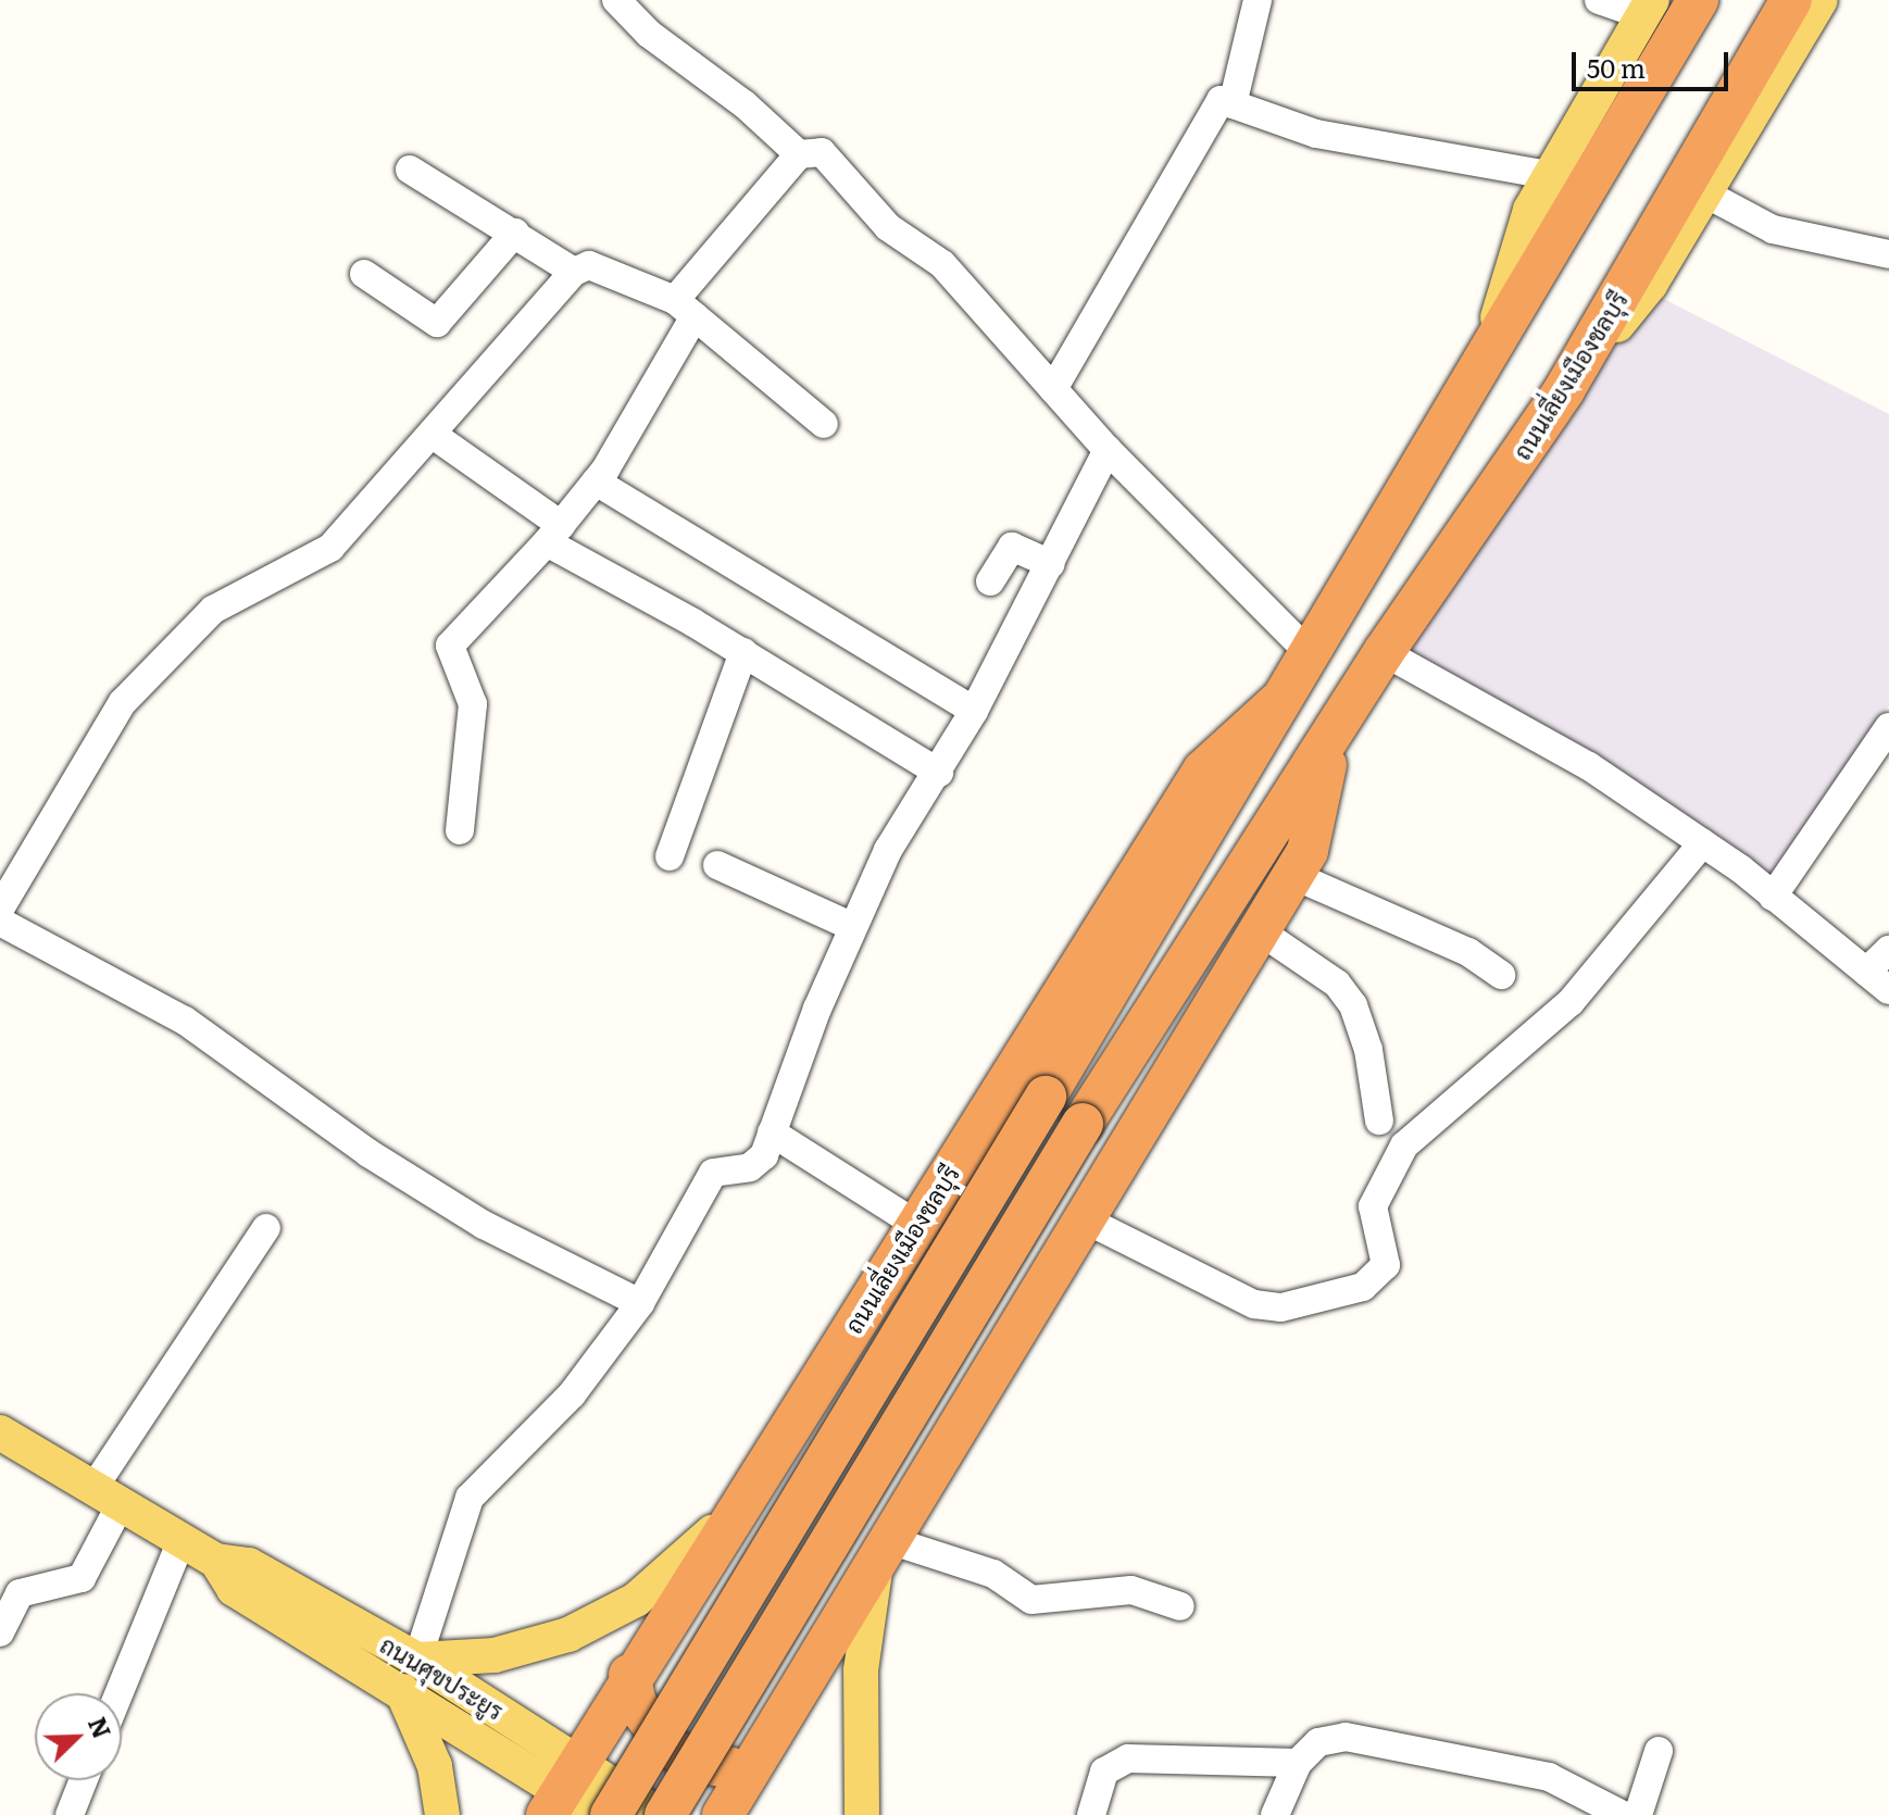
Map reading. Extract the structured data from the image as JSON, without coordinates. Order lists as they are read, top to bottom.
{
  "streets": {
    "highway": ["ถนนเลี่ยงเมืองชลบุรี"],
    "main road": ["ถนนศุขประยูร"]
  },
  "crossings": [
    ["ถนนเลี่ยงเมืองชลบุรี", "ถนนศุขประยูร"]
  ],
  "scale_bar": "50 m",
  "north": "top right"
}
